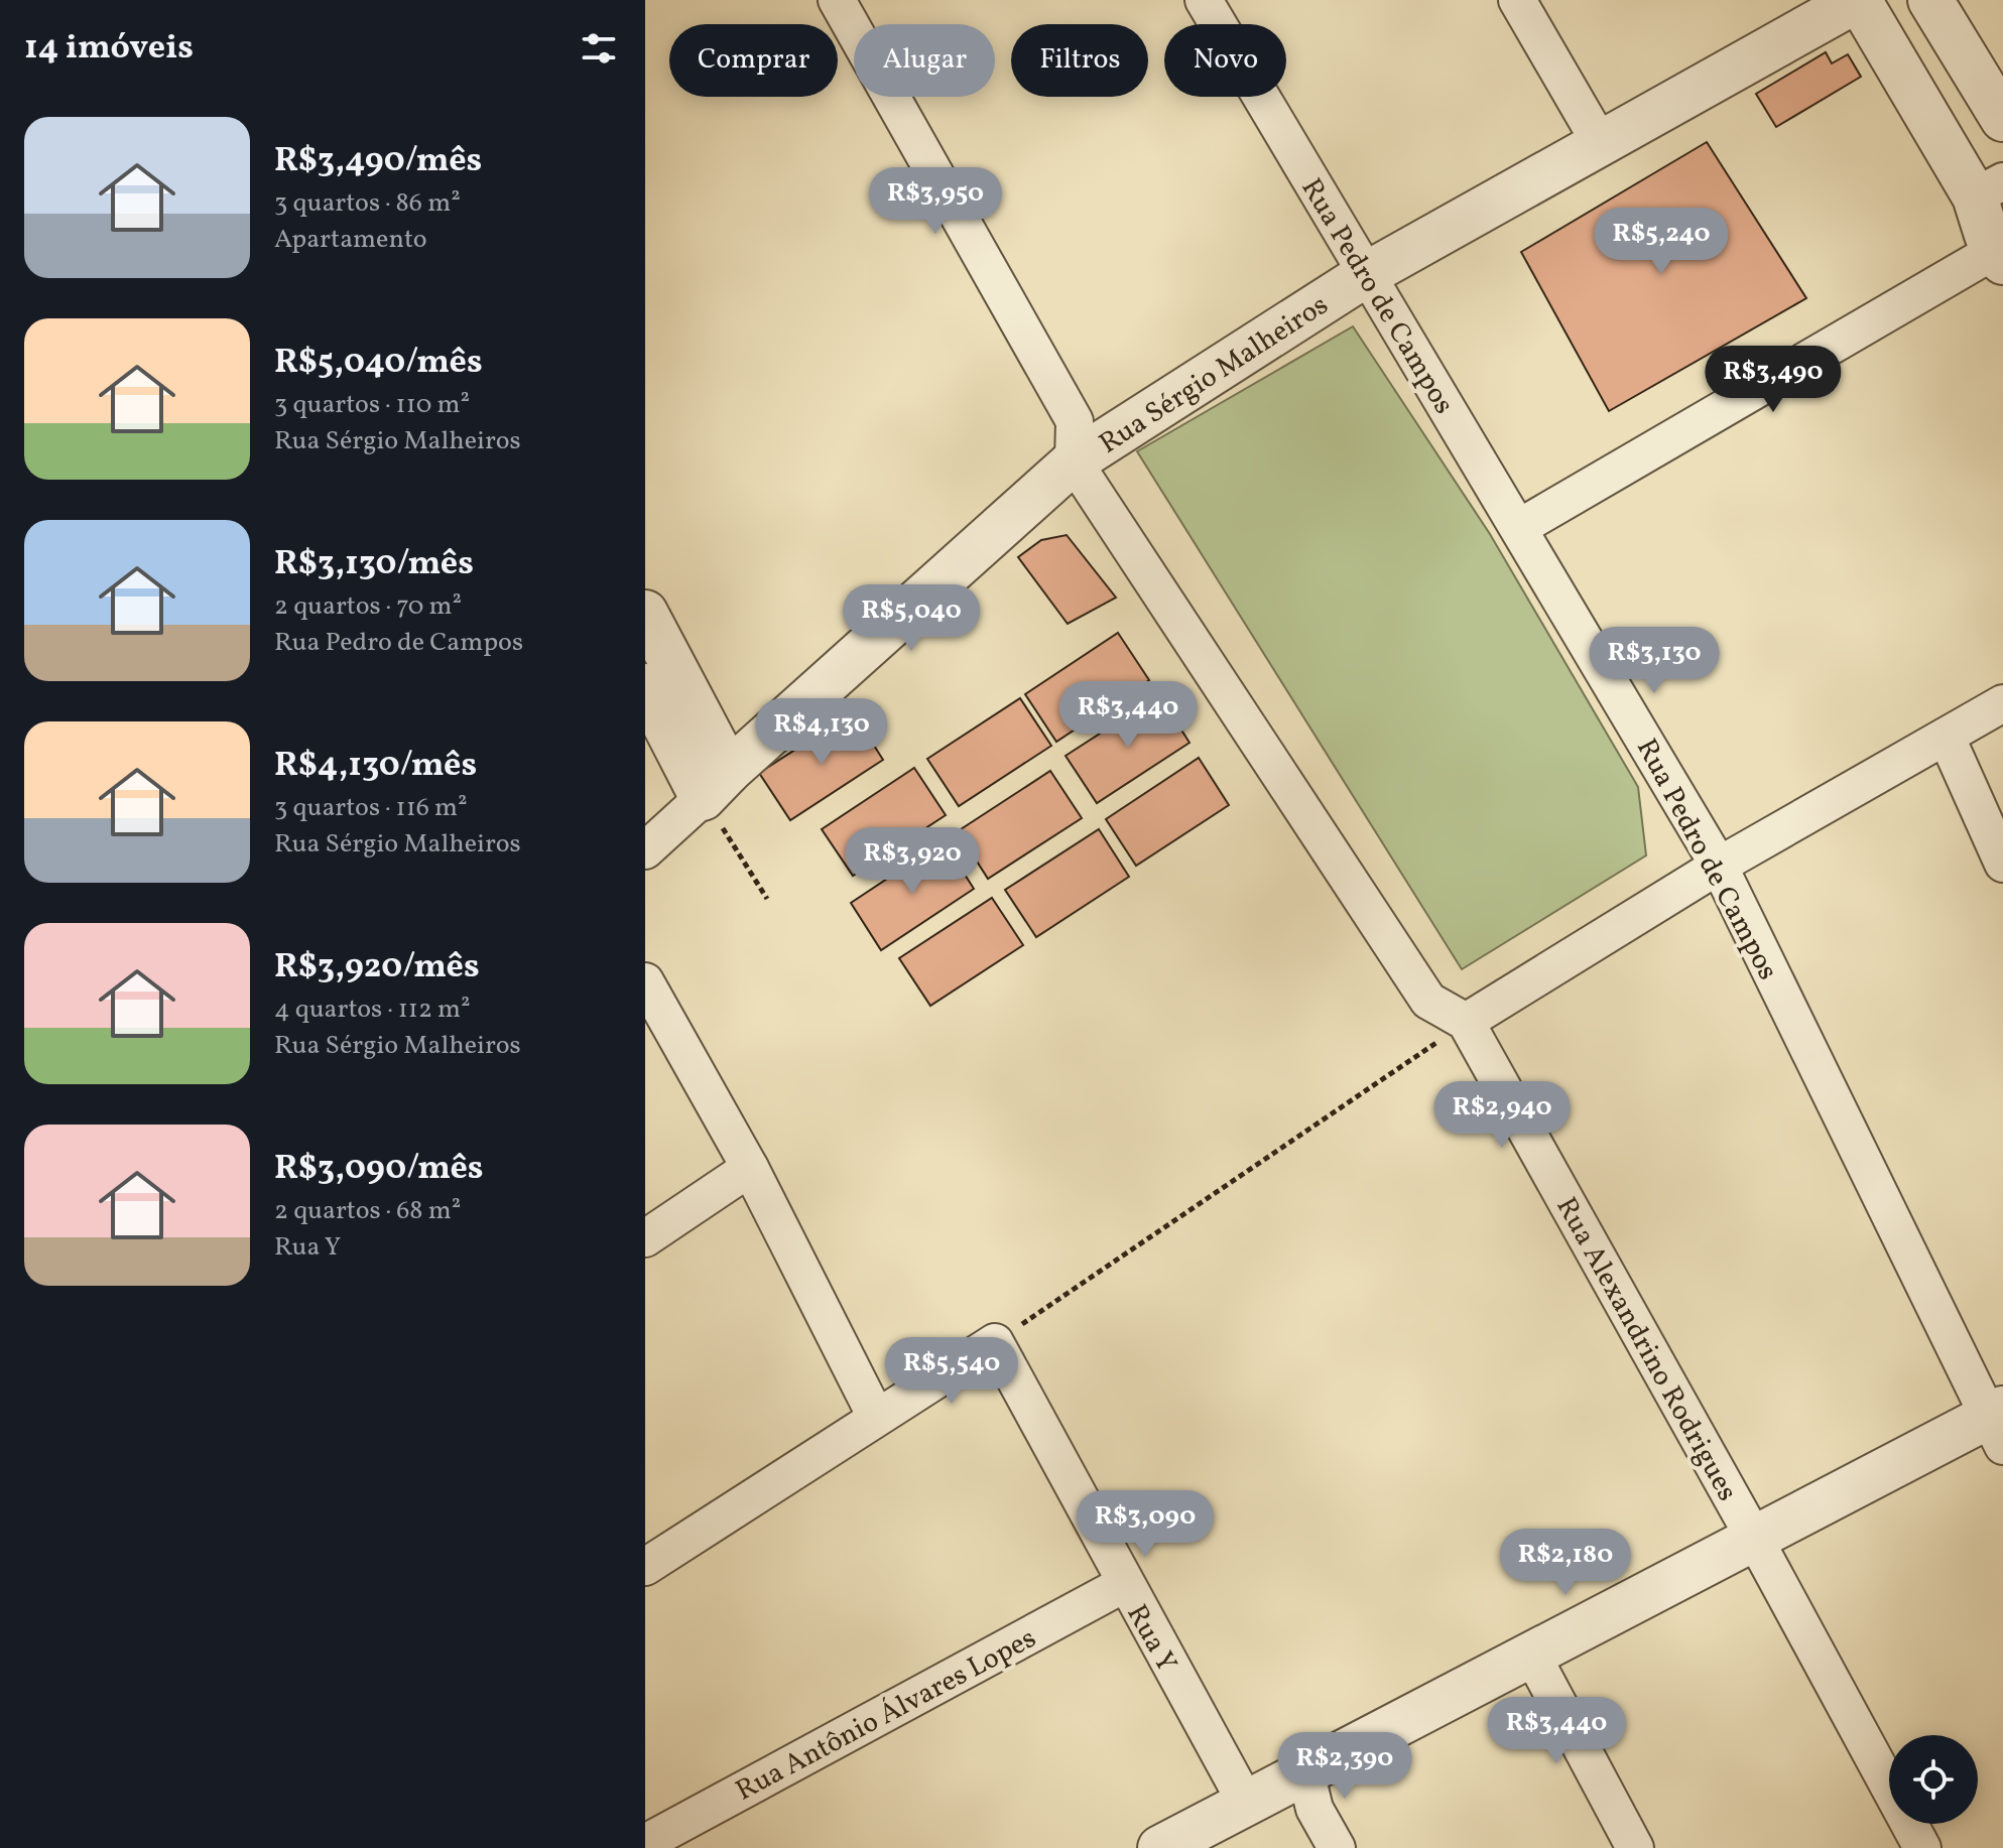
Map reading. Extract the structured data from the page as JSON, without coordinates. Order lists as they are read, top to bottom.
{
  "streets": {
    "street": [
      "Rua Pedro de Campos",
      "Rua Sérgio Malheiros",
      "Rua Alexandrino Rodrigues",
      "Rua Y",
      "Rua Antônio Álvares Lopes"
    ]
  },
  "crossings": [
    ["Rua Pedro de Campos", "Rua Sérgio Malheiros"],
    ["Rua Y", "Rua Antônio Álvares Lopes"]
  ],
  "page": {
    "heading": "14 imóveis",
    "chip": [
      "Comprar",
      "Alugar",
      "Filtros",
      "Novo"
    ],
    "list": [
      {
        "name": "R$3,490/mês",
        "note": "3 quartos · 86 m² · Apartamento"
      },
      {
        "name": "R$5,040/mês",
        "note": "3 quartos · 110 m² · Rua Sérgio Malheiros"
      },
      {
        "name": "R$3,130/mês",
        "note": "2 quartos · 70 m² · Rua Pedro de Campos"
      },
      {
        "name": "R$4,130/mês",
        "note": "3 quartos · 116 m² · Rua Sérgio Malheiros"
      },
      {
        "name": "R$3,920/mês",
        "note": "4 quartos · 112 m² · Rua Sérgio Malheiros"
      },
      {
        "name": "R$3,090/mês",
        "note": "2 quartos · 68 m² · Rua Y"
      }
    ],
    "price": [
      "R$3,950",
      "R$5,240",
      "R$3,490",
      "R$5,040",
      "R$3,130",
      "R$3,440",
      "R$4,130",
      "R$3,920",
      "R$2,940",
      "R$5,540",
      "R$3,090",
      "R$2,180",
      "R$3,440",
      "R$2,390"
    ]
  }
}
